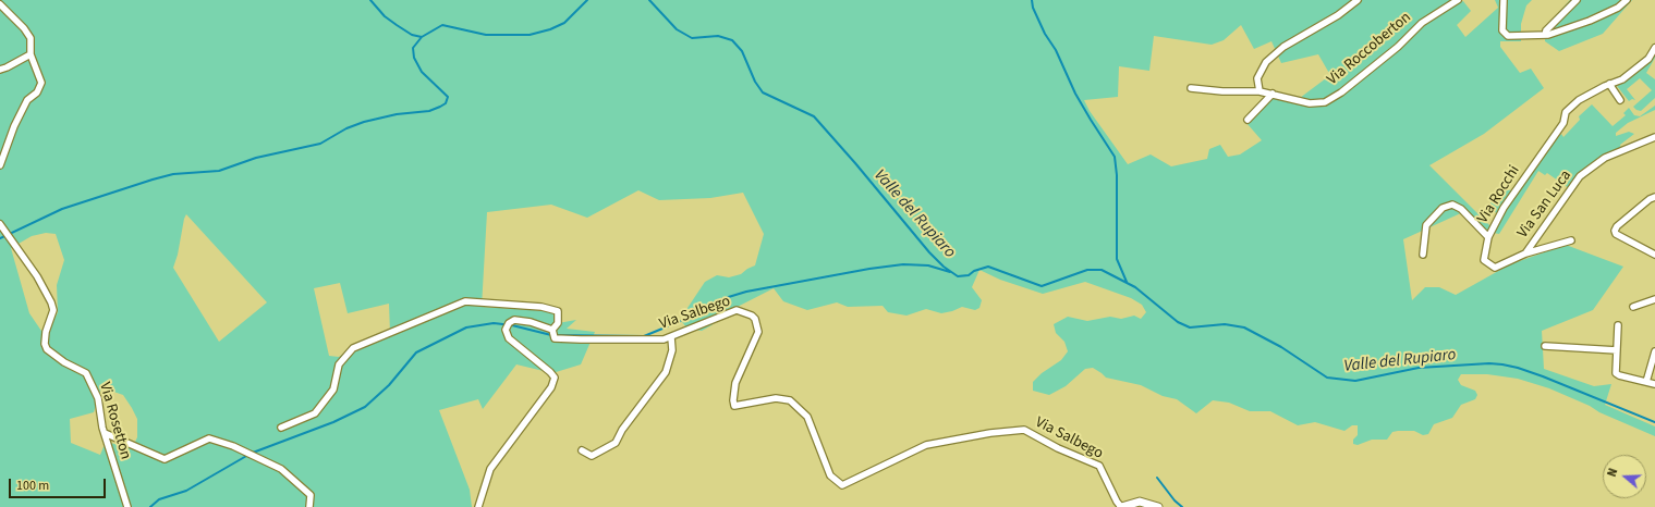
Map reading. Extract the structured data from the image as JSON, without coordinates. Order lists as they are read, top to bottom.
{
  "streets": {
    "street": [
      "Via Roccoberton",
      "Via Rocchi",
      "Via San Luca",
      "Via Salbego",
      "Via Rosetton"
    ]
  },
  "crossings": [
    ["Via Rocchi", "Via San Luca"]
  ],
  "water": ["Valle del Rupiaro"],
  "scale_bar": "100 m",
  "north": "left"
}
